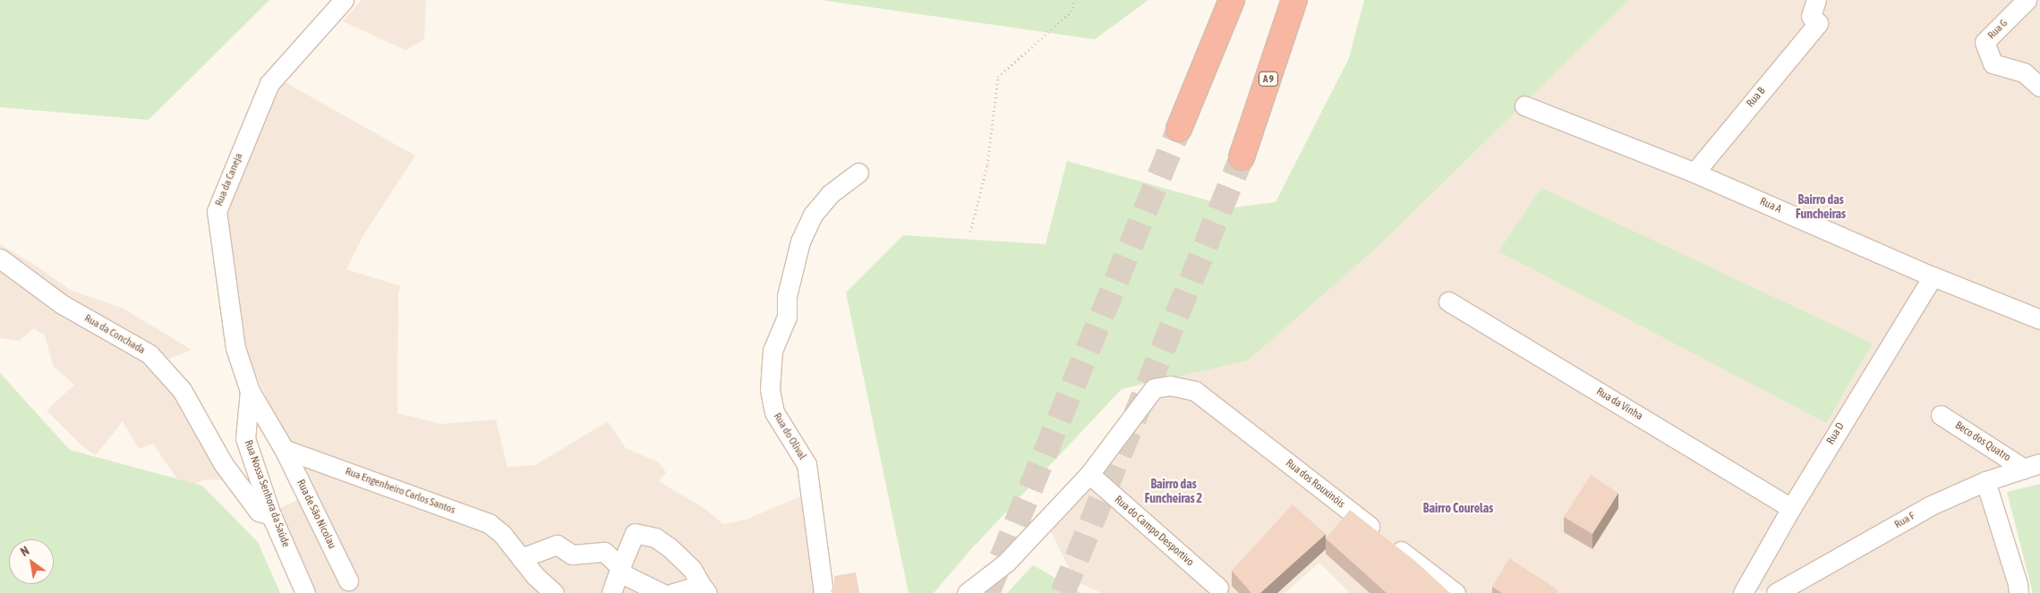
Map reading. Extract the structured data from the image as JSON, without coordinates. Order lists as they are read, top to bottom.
{
  "streets": {
    "highway": ["A 9"],
    "street": [
      "Rua G",
      "Rua B",
      "Rua da Caneja",
      "Rua A",
      "Rua da Conchada",
      "Rua da Vinha",
      "Rua D",
      "Rua do Olival",
      "Beco dos Quatro",
      "Rua dos Rouxinóis",
      "Rua Engenheiro Carlos Santos",
      "Rua Nossa Senhora da Saúde",
      "Rua de São Nicolau",
      "Rua F",
      "Rua do Campo Desportivo"
    ]
  },
  "crossings": [
    ["Rua B", "Rua A"],
    ["Rua da Caneja", "Rua Nossa Senhora da Saúde"],
    ["Rua A", "Rua D"],
    ["Rua da Conchada", "Rua Nossa Senhora da Saúde"],
    ["Rua da Vinha", "Rua D"],
    ["Beco dos Quatro", "Rua F"],
    ["Rua dos Rouxinóis", "Rua do Campo Desportivo"],
    ["Rua Engenheiro Carlos Santos", "Rua de São Nicolau"]
  ],
  "districts": ["Bairro das Funcheiras", "Bairro das Funcheiras 2", "Bairro Courelas"],
  "north": "top left"
}
